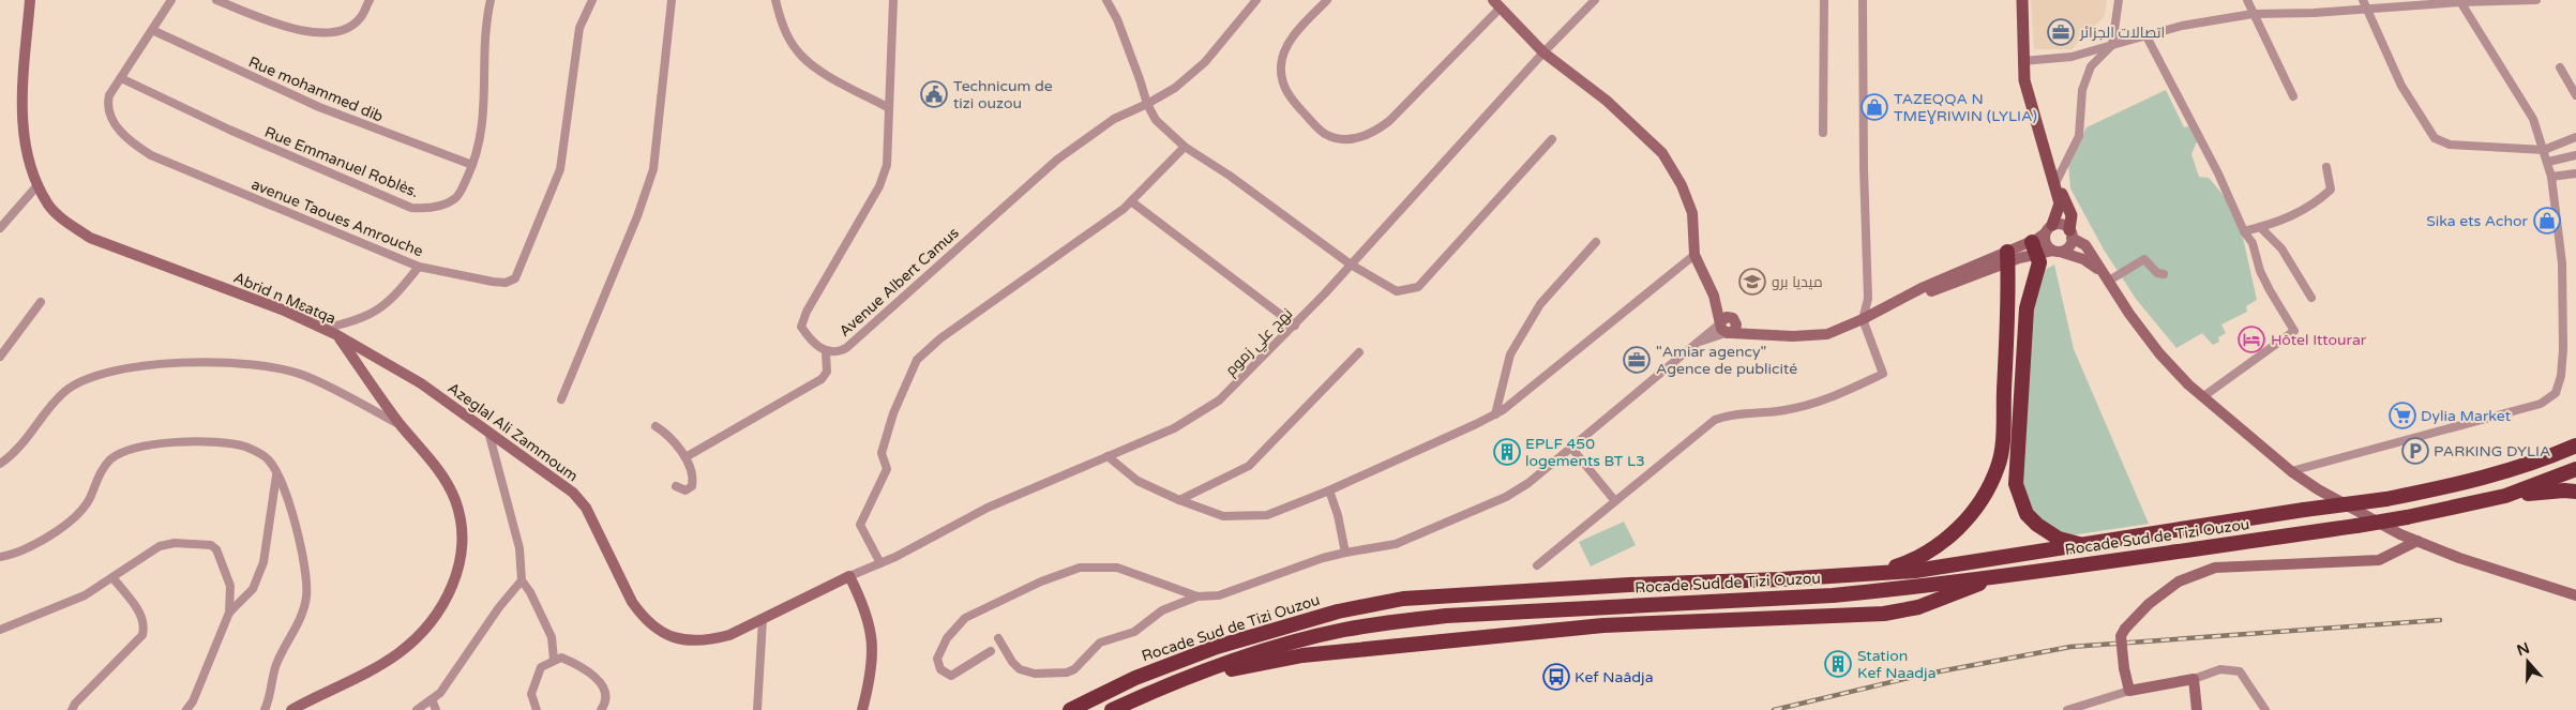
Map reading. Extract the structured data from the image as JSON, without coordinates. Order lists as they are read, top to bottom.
{
  "streets": {
    "highway": ["Rocade Sud de Tizi Ouzou"],
    "street": [
      "Rue mohammed dib",
      "Rue Emmanuel Roblès.",
      "avenue Taoues Amrouche",
      "Avenue Albert Camus",
      "Abrid n Mɛatqa",
      "نهج علي زموم",
      "Azeglal Ali Zammoum"
    ]
  },
  "crossings": [
    ["Rue mohammed dib", "Rue Emmanuel Roblès."],
    ["Rue mohammed dib", "avenue Taoues Amrouche"],
    ["Rue Emmanuel Roblès.", "avenue Taoues Amrouche"],
    ["Abrid n Mɛatqa", "Azeglal Ali Zammoum"],
    ["نهج علي زموم", "Azeglal Ali Zammoum"]
  ],
  "places": {
    "office": ["اتصالات الجزائر", "\"Amiar agency\" Agence de publicité"],
    "public building": ["Technicum de tizi ouzou"],
    "shop": ["TAZEQQA N TMEƔRIWIN (LYLIA)", "Sika ets Achor"],
    "school or university": ["ميديا برو"],
    "hotel": ["Hôtel Ittourar"],
    "supermarket": ["Dylia Market"],
    "parking": ["PARKING DYLIA"],
    "building": ["EPLF 450 logements BT L3", "Station Kef Naadja"],
    "bus stop": ["Kef Naâdja"]
  },
  "north": "top"
}
